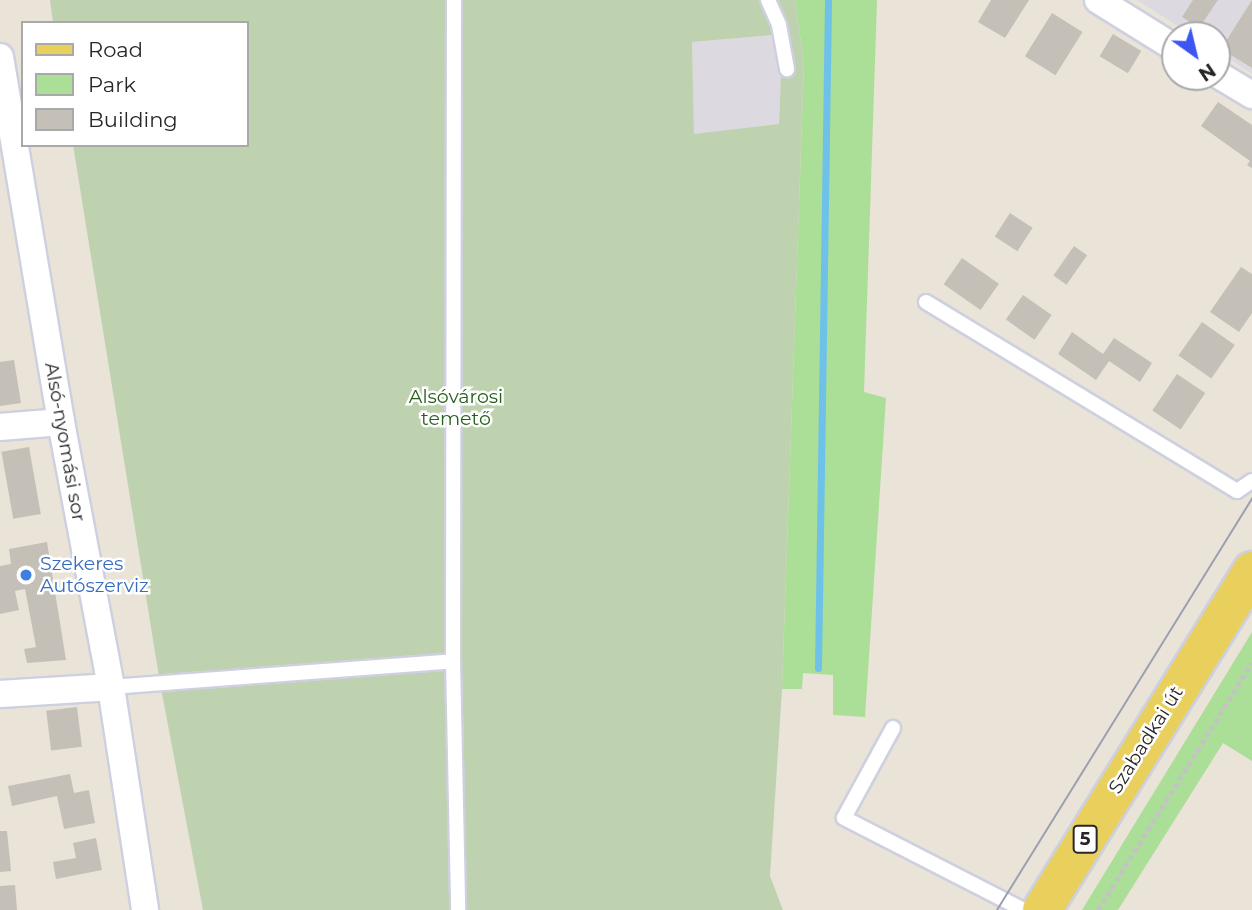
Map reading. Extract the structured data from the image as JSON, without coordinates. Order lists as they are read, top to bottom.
{
  "streets": {
    "main road": ["Szabadkai út", "5"],
    "street": ["Alsó-nyomási sor"]
  },
  "parks": ["Alsóvárosi temető"],
  "places": ["Szekeres Autószerviz"],
  "legend": ["Road", "Park", "Building"],
  "north": "bottom right"
}
